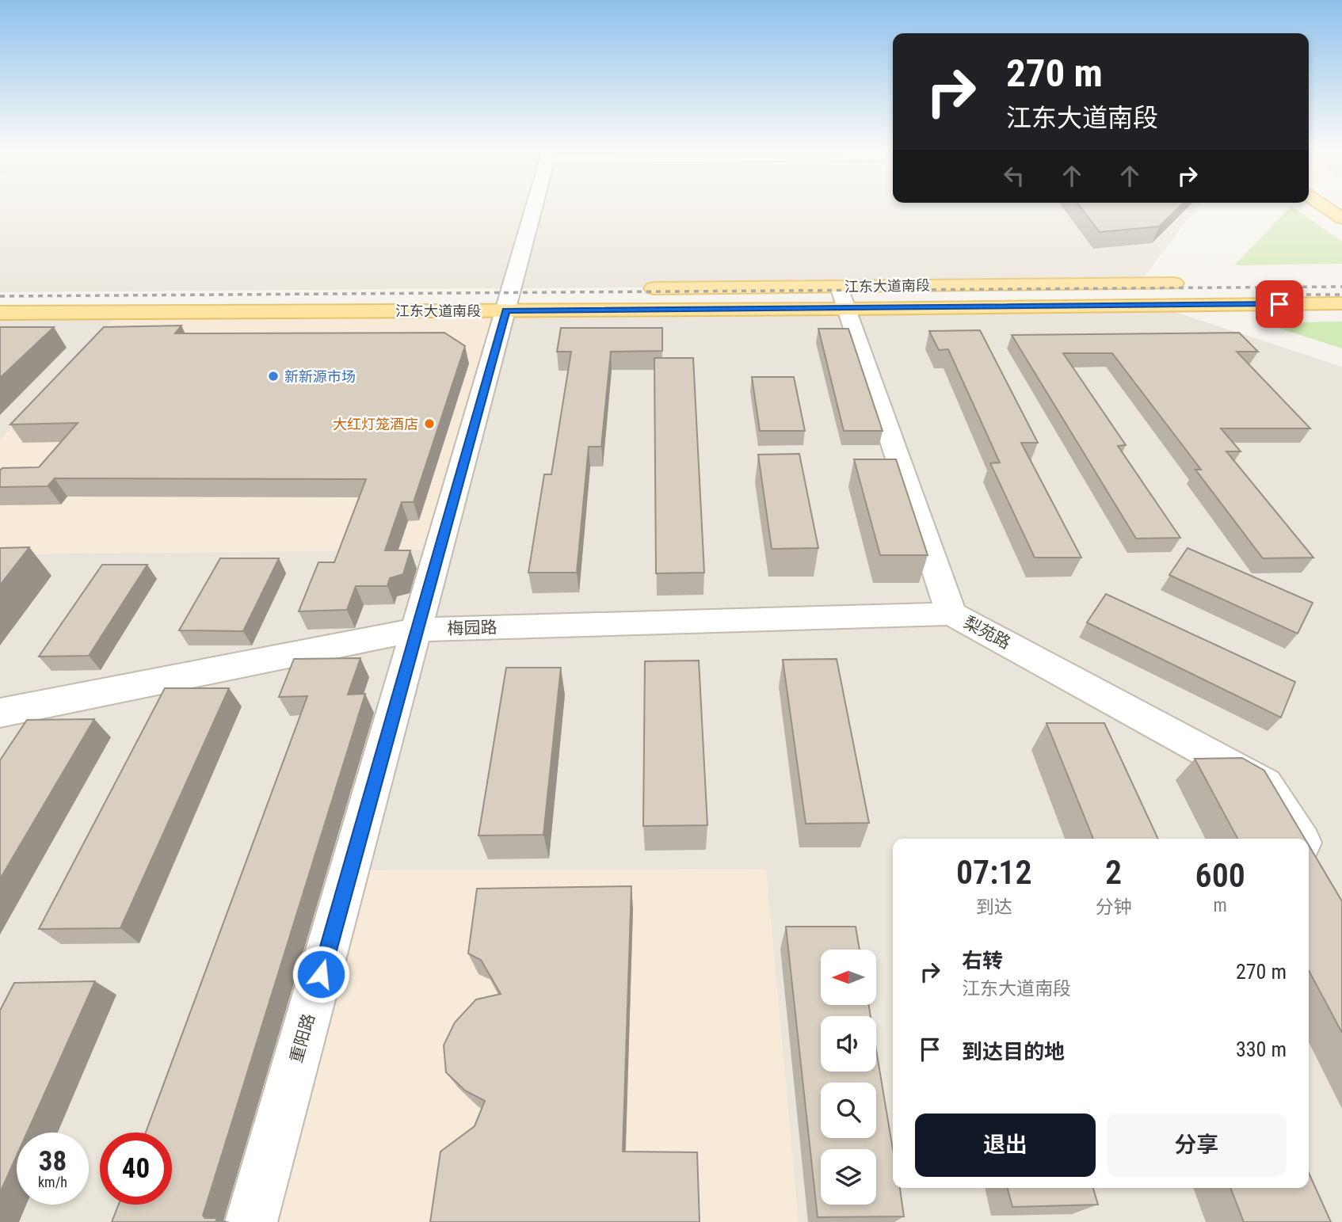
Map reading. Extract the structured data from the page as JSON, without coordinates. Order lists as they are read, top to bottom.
{
  "streets": {
    "main road": ["江东大道南段"],
    "street": ["梅园路", "梨苑路", "重阳路"]
  },
  "crossings": [
    ["江东大道南段", "梨苑路"],
    ["江东大道南段", "重阳路"],
    ["梅园路", "梨苑路"],
    ["梅园路", "重阳路"]
  ],
  "places": ["新新源市场", "大红灯笼酒店"],
  "north": "left",
  "page": {
    "turn": ["270 m", "江东大道南段"],
    "eta": [
      "07:12",
      "到达",
      "2",
      "分钟",
      "600",
      "m"
    ],
    "list": [
      {
        "name": "右转",
        "note": "江东大道南段",
        "value": "270 m"
      },
      {
        "name": "到达目的地",
        "value": "330 m"
      }
    ],
    "buttons": ["退出", "分享"],
    "speed": "38 km/h",
    "limit": "40"
  }
}
